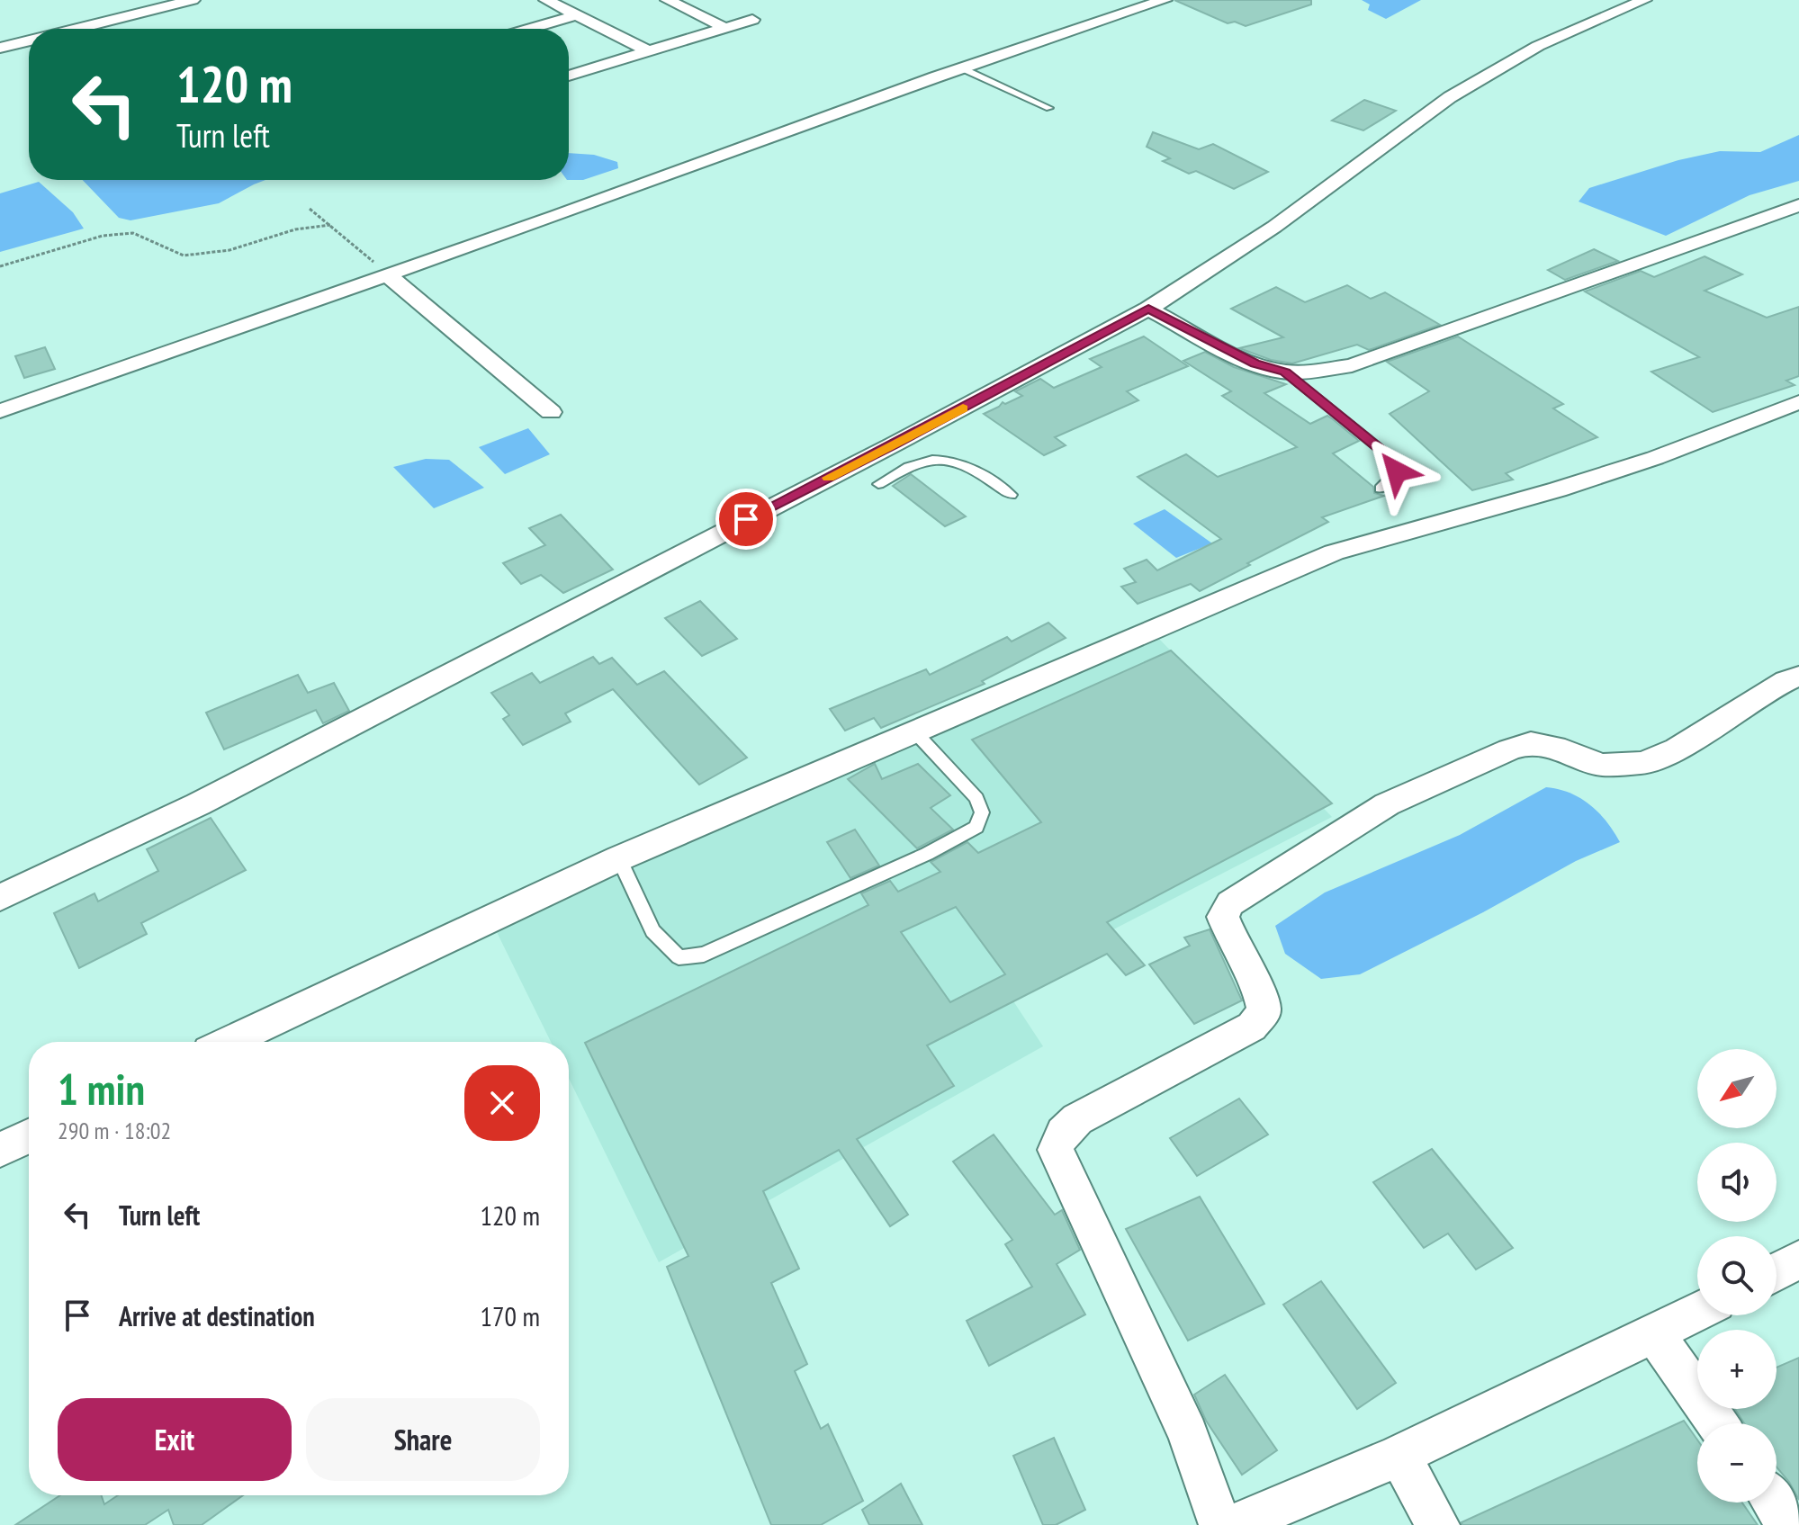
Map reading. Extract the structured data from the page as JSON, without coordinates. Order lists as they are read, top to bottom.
{
  "north": "bottom left",
  "page": {
    "turn": ["120 m", "Turn left"],
    "heading": ["1 min", "290 m · 18:02"],
    "map_buttons": ["+", "−"],
    "list": [
      {
        "name": "Turn left",
        "value": "120 m"
      },
      {
        "name": "Arrive at destination",
        "value": "170 m"
      }
    ],
    "buttons": ["Exit", "Share"]
  }
}
